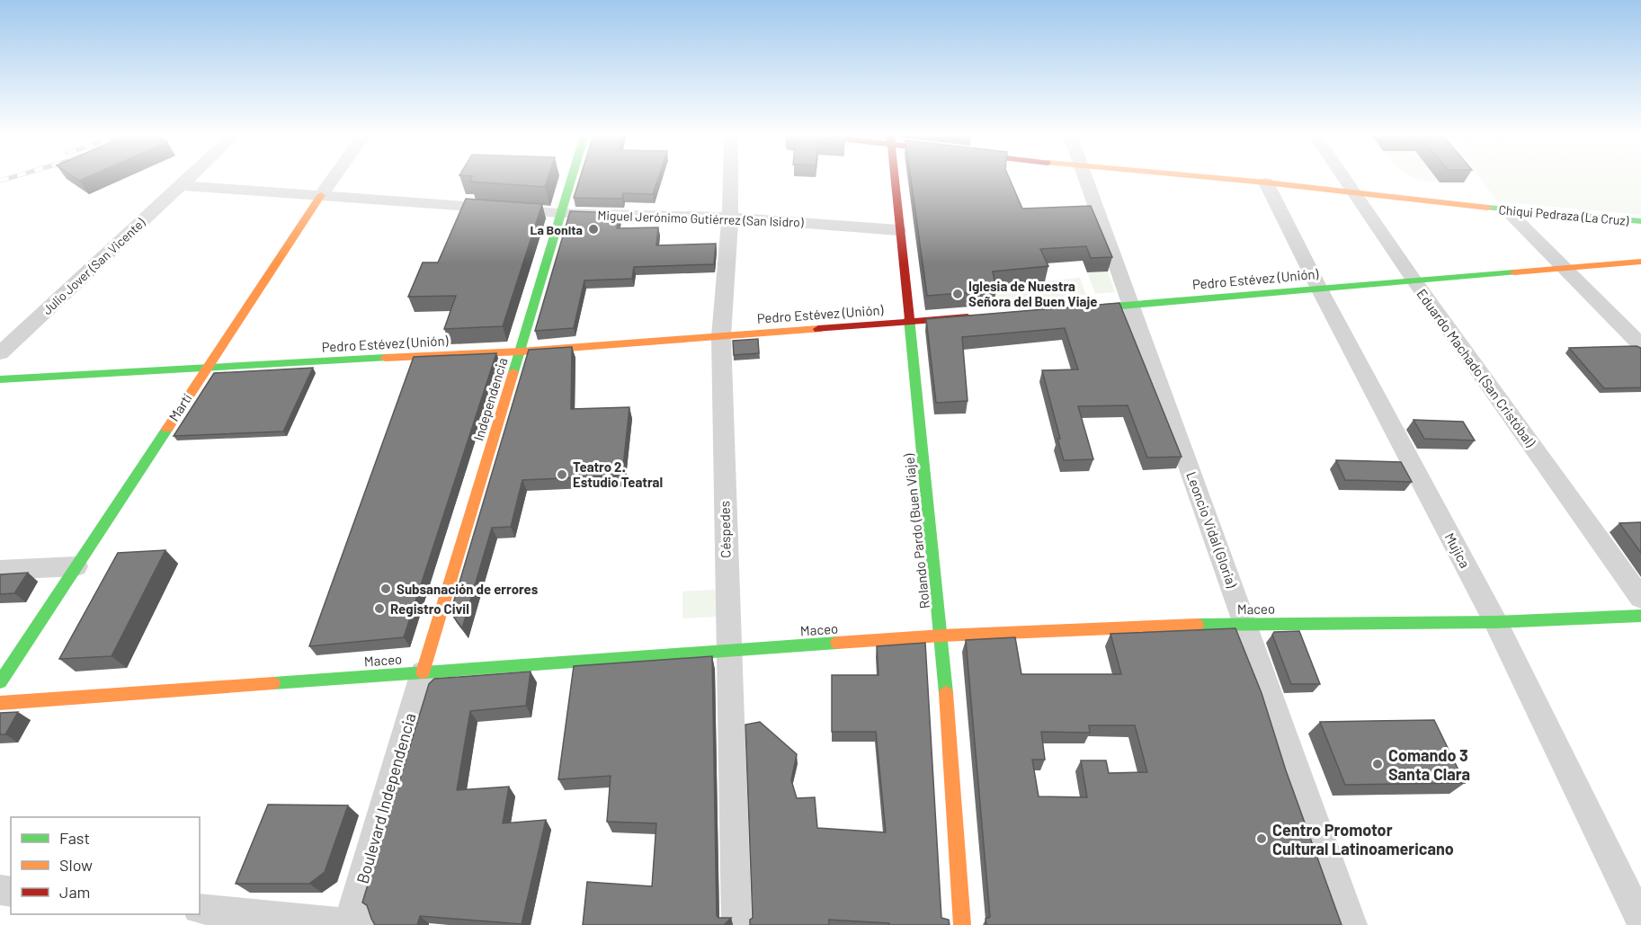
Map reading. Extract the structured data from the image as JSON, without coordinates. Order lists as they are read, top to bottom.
{
  "streets": {
    "street": [
      "Chiqui Pedraza (La Cruz)",
      "Miguel Jerónimo Gutiérrez (San Isidro)",
      "Julio Jover (San Vicente)",
      "Pedro Estévez (Unión)",
      "Eduardo Machado (San Cristóbal)",
      "Independencia",
      "Martí",
      "Céspedes",
      "Leoncio Vidal (Gloria)",
      "Rolando Pardo (Buen Viaje)",
      "Mujica",
      "Maceo",
      "Boulevard Independencia"
    ]
  },
  "crossings": [
    ["Chiqui Pedraza (La Cruz)", "Eduardo Machado (San Cristóbal)"],
    ["Chiqui Pedraza (La Cruz)", "Mujica"],
    ["Miguel Jerónimo Gutiérrez (San Isidro)", "Julio Jover (San Vicente)"],
    ["Miguel Jerónimo Gutiérrez (San Isidro)", "Independencia"],
    ["Miguel Jerónimo Gutiérrez (San Isidro)", "Martí"],
    ["Miguel Jerónimo Gutiérrez (San Isidro)", "Céspedes"],
    ["Miguel Jerónimo Gutiérrez (San Isidro)", "Rolando Pardo (Buen Viaje)"],
    ["Pedro Estévez (Unión)", "Eduardo Machado (San Cristóbal)"],
    ["Pedro Estévez (Unión)", "Independencia"],
    ["Pedro Estévez (Unión)", "Martí"],
    ["Pedro Estévez (Unión)", "Céspedes"],
    ["Pedro Estévez (Unión)", "Leoncio Vidal (Gloria)"],
    ["Pedro Estévez (Unión)", "Rolando Pardo (Buen Viaje)"],
    ["Pedro Estévez (Unión)", "Mujica"],
    ["Independencia", "Maceo"],
    ["Independencia", "Boulevard Independencia"],
    ["Céspedes", "Maceo"],
    ["Leoncio Vidal (Gloria)", "Maceo"],
    ["Rolando Pardo (Buen Viaje)", "Maceo"],
    ["Mujica", "Maceo"],
    ["Maceo", "Boulevard Independencia"]
  ],
  "places": [
    "La Bonita",
    "Iglesia de Nuestra Señora del Buen Viaje",
    "Teatro 2. Estudio Teatral",
    "Subsanación de errores",
    "Registro Civil",
    "Comando 3 Santa Clara",
    "Centro Promotor Cultural Latinoamericano"
  ],
  "legend": ["Fast", "Slow", "Jam"]
}
